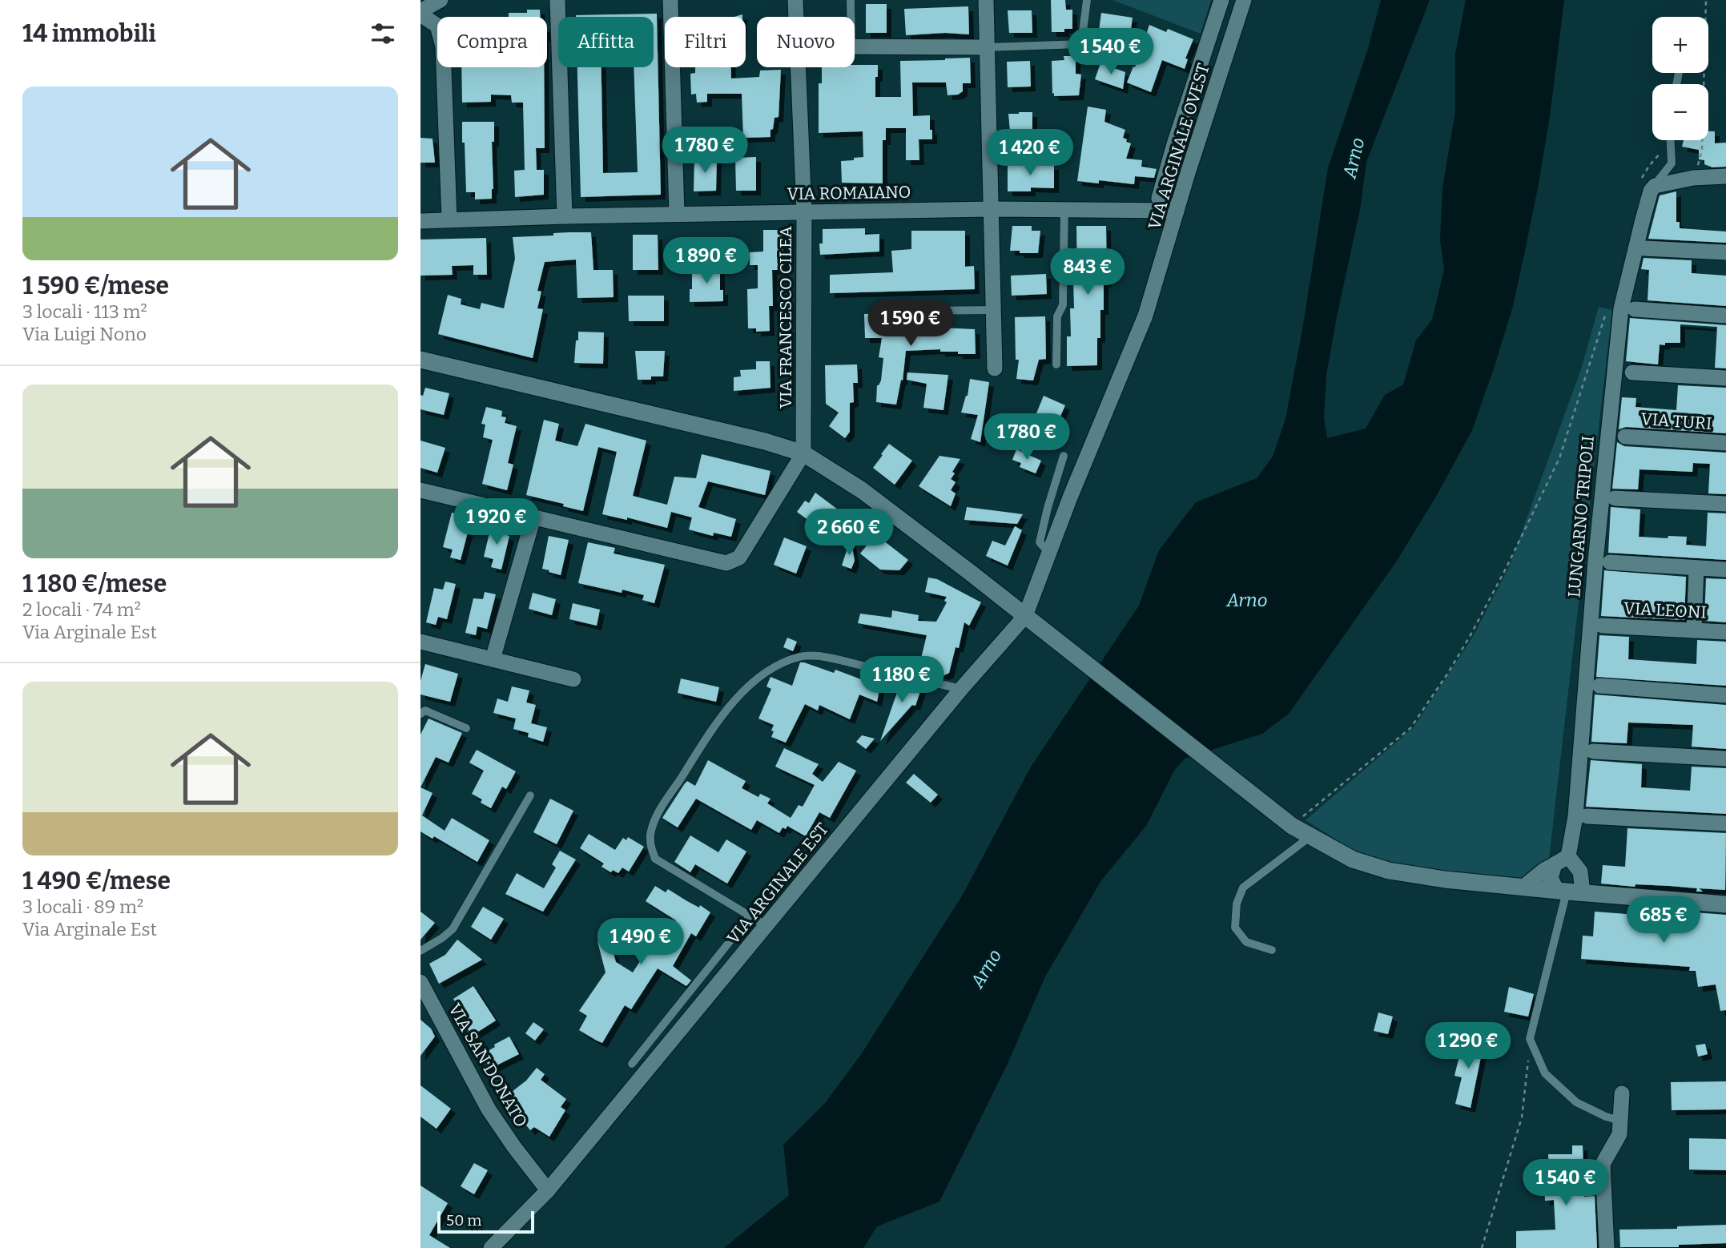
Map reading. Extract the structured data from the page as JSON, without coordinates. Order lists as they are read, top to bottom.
{
  "streets": {
    "street": [
      "VIA ARGINALE OVEST",
      "VIA ROMAIANO",
      "VIA FRANCESCO CILEA",
      "VIA TURI",
      "LUNGARNO TRIPOLI",
      "VIA LEONI",
      "VIA ARGINALE EST",
      "VIA SAN DONATO"
    ]
  },
  "crossings": [
    ["VIA ARGINALE OVEST", "VIA ROMAIANO"],
    ["VIA ARGINALE OVEST", "VIA ARGINALE EST"],
    ["VIA ROMAIANO", "VIA FRANCESCO CILEA"],
    ["VIA ARGINALE EST", "VIA SAN DONATO"]
  ],
  "water": ["Arno"],
  "scale_bar": "50 m",
  "page": {
    "heading": "14 immobili",
    "map_buttons": ["+", "−"],
    "chip": [
      "Compra",
      "Affitta",
      "Filtri",
      "Nuovo"
    ],
    "price": [
      "1 540 €",
      "1 780 €",
      "1 420 €",
      "1 890 €",
      "843 €",
      "1 590 €",
      "1 780 €",
      "1 920 €",
      "2 660 €",
      "1 180 €",
      "685 €",
      "1 490 €",
      "1 290 €",
      "1 540 €"
    ],
    "list": [
      {
        "name": "1 590 €/mese",
        "note": "3 locali · 113 m² · Via Luigi Nono"
      },
      {
        "name": "1 180 €/mese",
        "note": "2 locali · 74 m² · Via Arginale Est"
      },
      {
        "name": "1 490 €/mese",
        "note": "3 locali · 89 m² · Via Arginale Est"
      }
    ],
    "scale": "50 m"
  }
}
